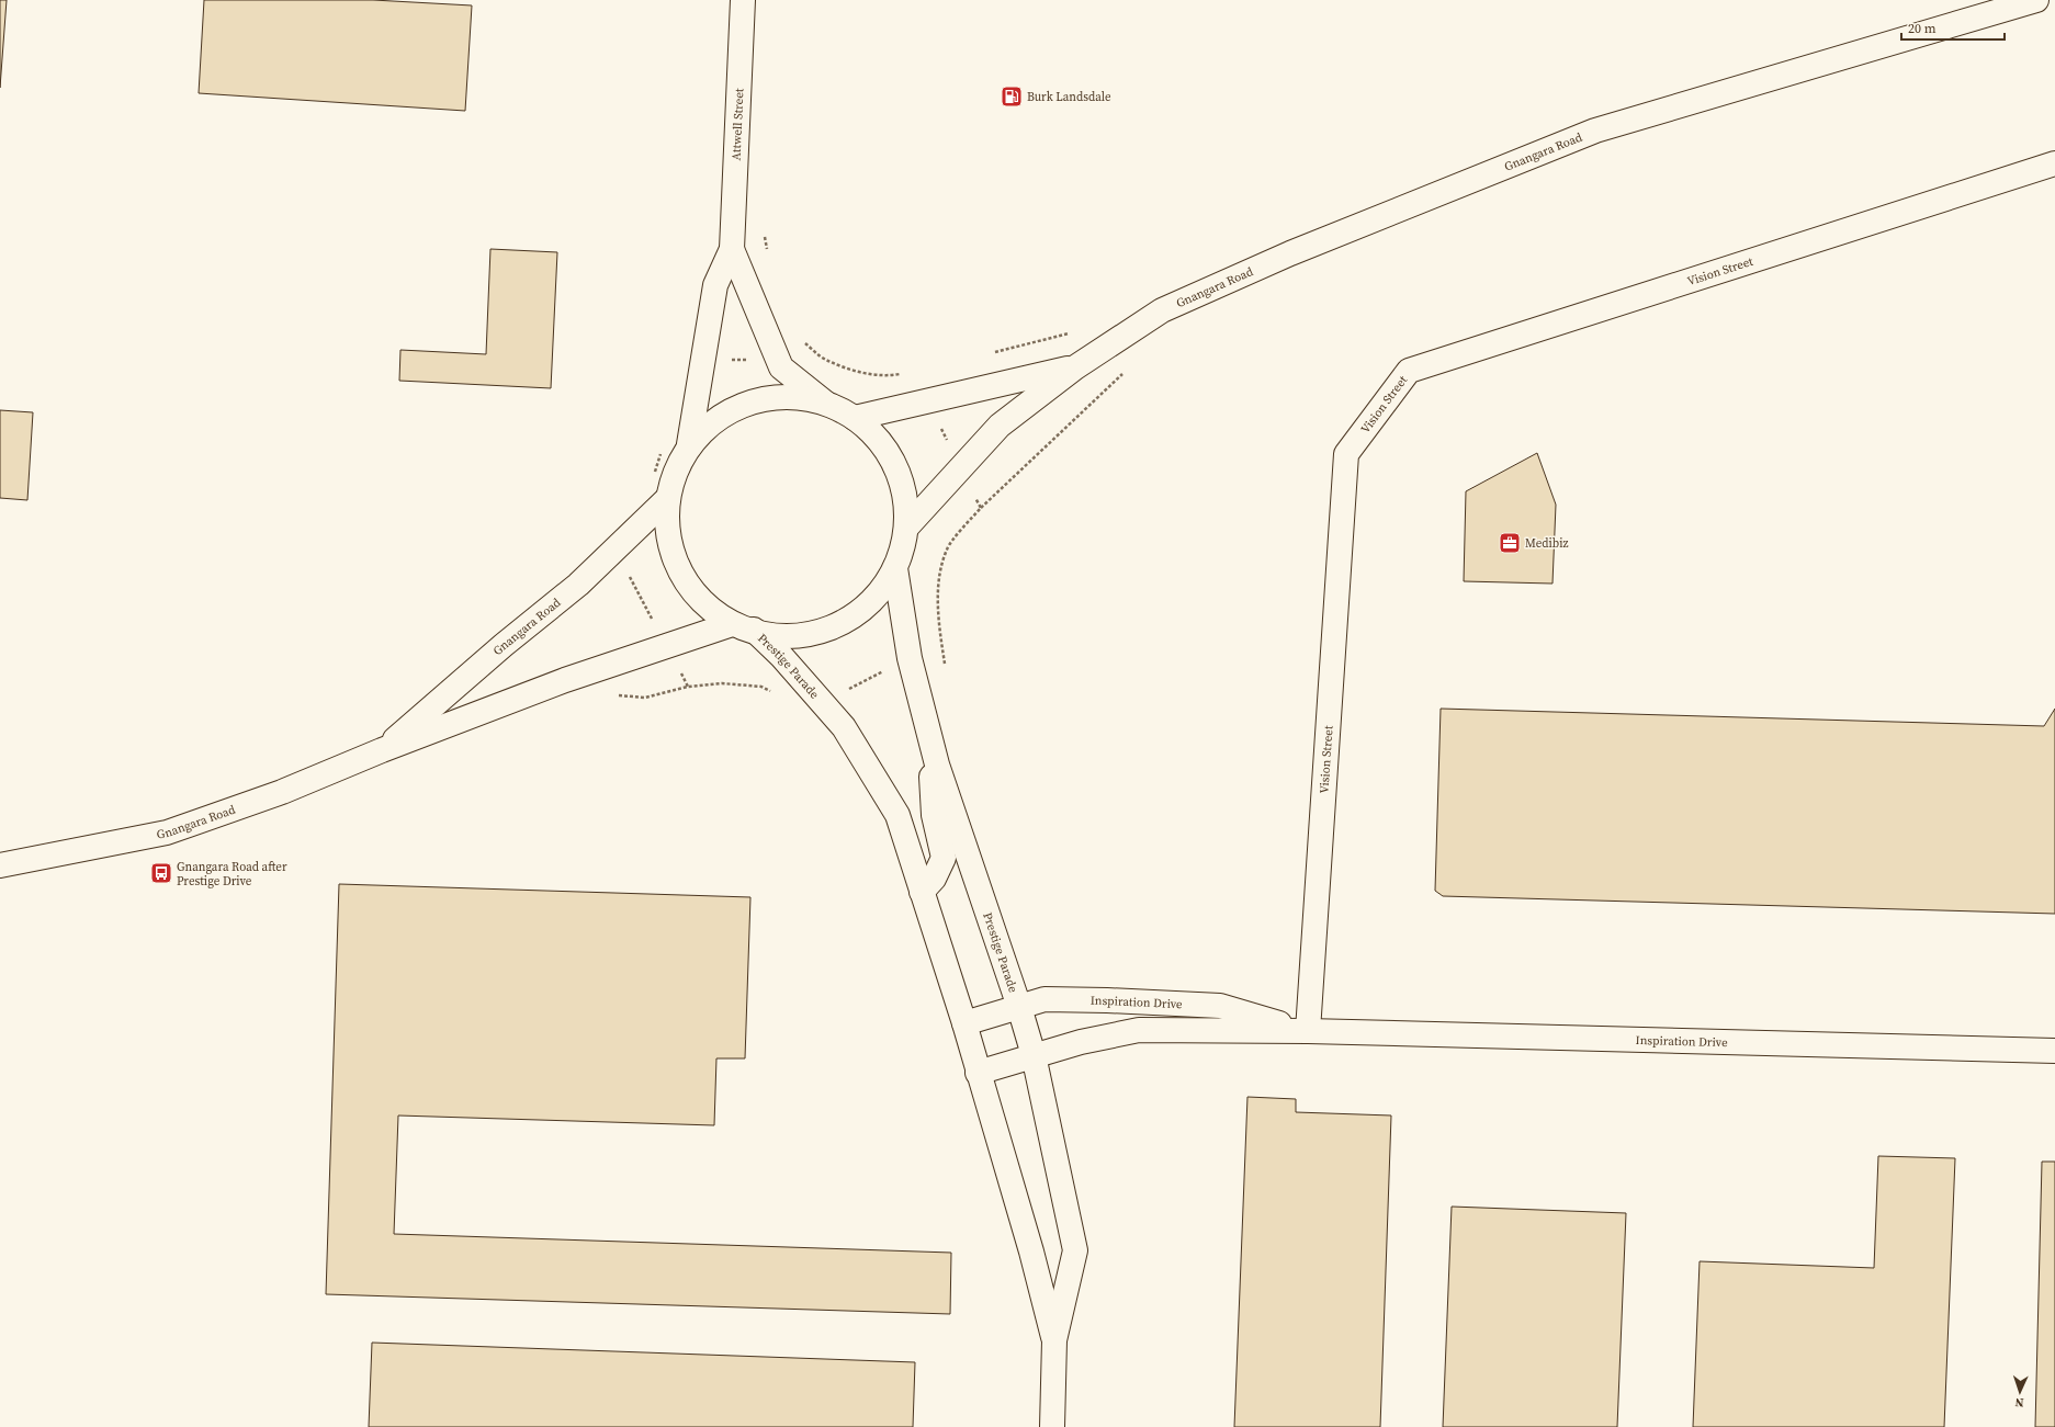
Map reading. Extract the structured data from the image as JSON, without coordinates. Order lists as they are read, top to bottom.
{
  "streets": {
    "street": [
      "Attwell Street",
      "Gnangara Road",
      "Vision Street",
      "Prestige Parade",
      "Inspiration Drive"
    ]
  },
  "crossings": [
    ["Attwell Street", "Gnangara Road"],
    ["Gnangara Road", "Prestige Parade"],
    ["Vision Street", "Inspiration Drive"],
    ["Prestige Parade", "Inspiration Drive"]
  ],
  "places": {
    "fuel station": ["Burk Landsdale"],
    "office": ["Medibiz"],
    "bus stop": ["Gnangara Road after Prestige Drive"]
  },
  "scale_bar": "20 m",
  "north": "bottom"
}
